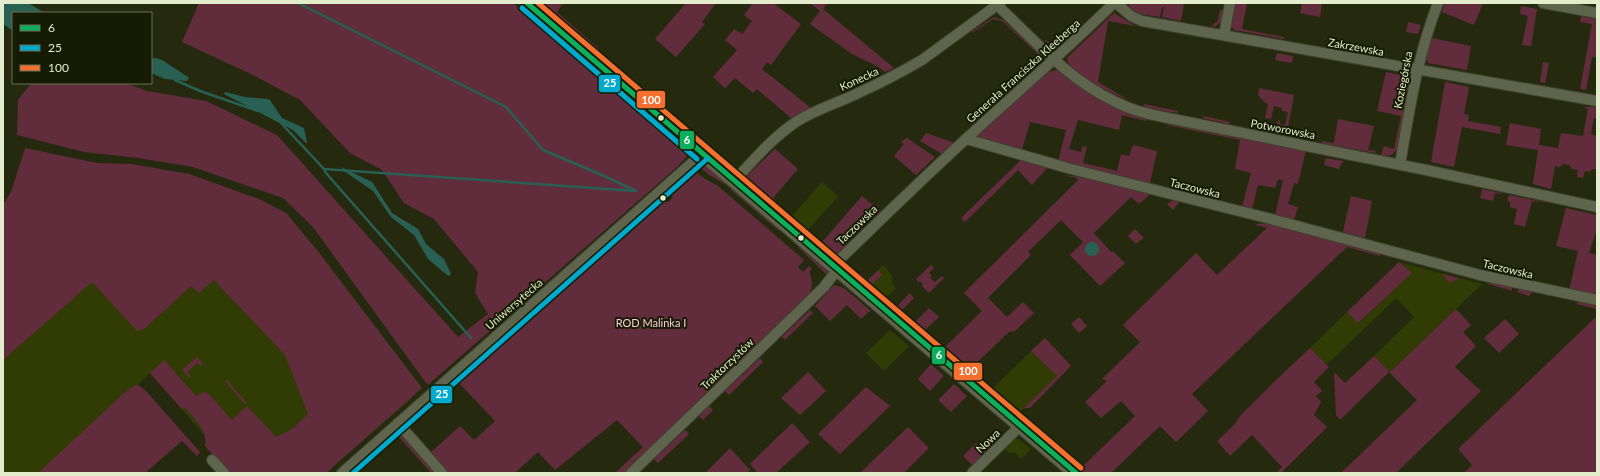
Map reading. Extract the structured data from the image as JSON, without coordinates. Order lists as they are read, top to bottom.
{
  "streets": {
    "street": [
      "Zakrzewska",
      "Generała Franciszka Kleeberga",
      "Konecka",
      "Koziegórska",
      "Potworowska",
      "Taczowska",
      "Uniwersytecka",
      "Traktorzystów",
      "Nowa"
    ]
  },
  "crossings": [
    ["Zakrzewska", "Generała Franciszka Kleeberga"],
    ["Zakrzewska", "Koziegórska"],
    ["Generała Franciszka Kleeberga", "Potworowska"],
    ["Generała Franciszka Kleeberga", "Taczowska"],
    ["Konecka", "Potworowska"],
    ["Koziegórska", "Potworowska"],
    ["Taczowska", "Traktorzystów"]
  ],
  "parks": ["ROD Malinka I"],
  "lines": ["transit line 6", "transit line 100", "transit line 25"],
  "legend": ["6", "25", "100"]
}
